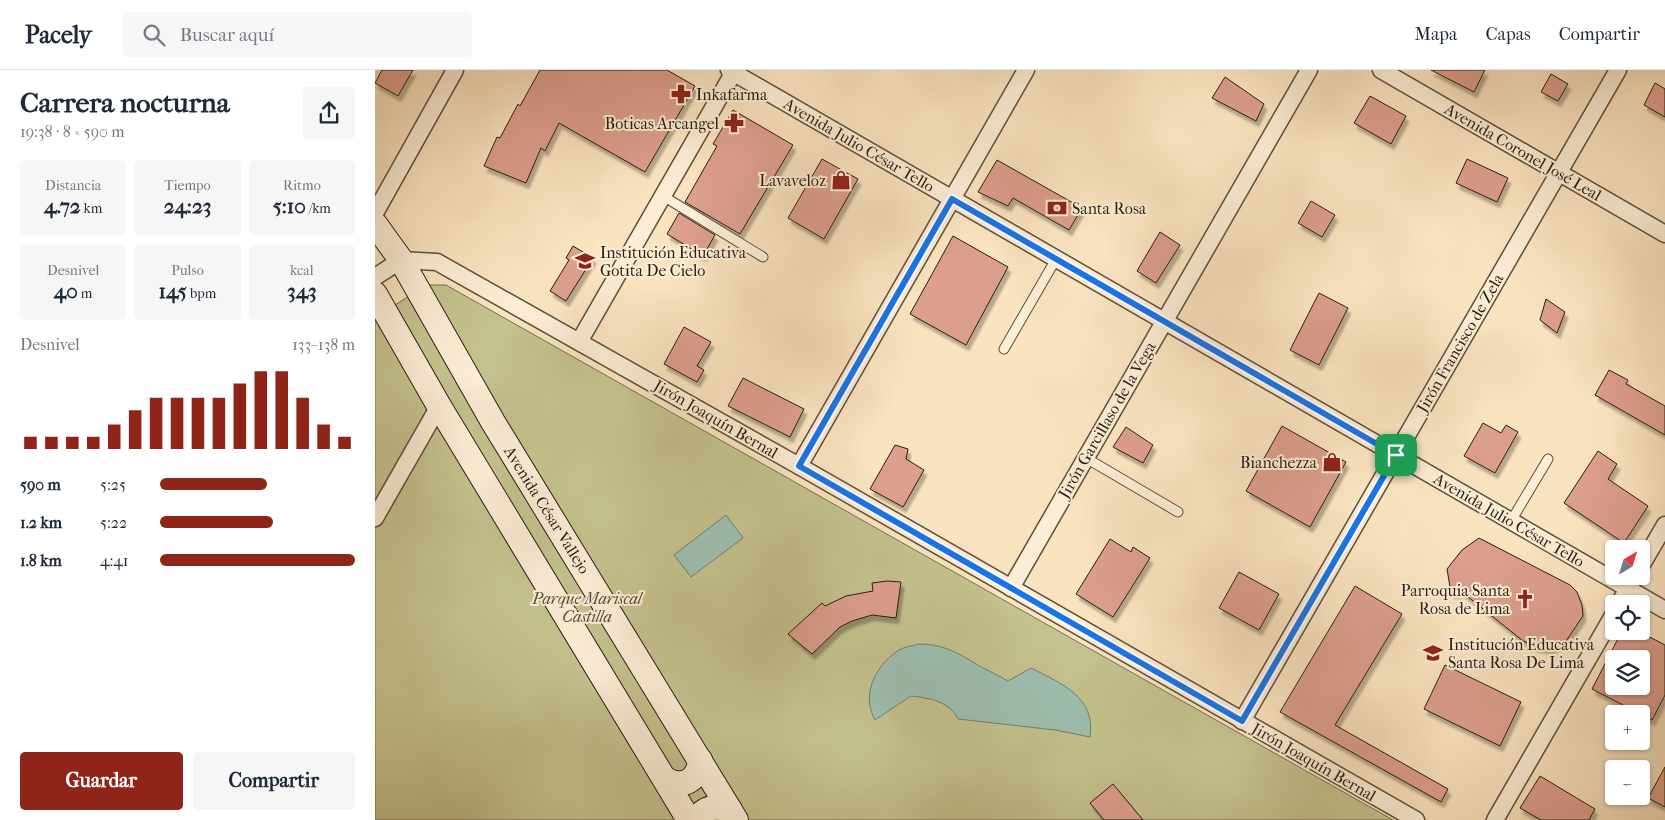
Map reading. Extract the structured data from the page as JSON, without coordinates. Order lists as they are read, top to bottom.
{
  "streets": {
    "main road": ["Avenida César Vallejo"],
    "street": [
      "Avenida Julio César Tello",
      "Avenida Coronel José Leal",
      "Jirón Francisco de Zela",
      "Jirón Joaquín Bernal",
      "Jirón Garcillaso de la Vega"
    ]
  },
  "crossings": [
    ["Avenida Julio César Tello", "Jirón Francisco de Zela"],
    ["Avenida Julio César Tello", "Jirón Garcillaso de la Vega"],
    ["Avenida Coronel José Leal", "Jirón Francisco de Zela"],
    ["Jirón Francisco de Zela", "Jirón Joaquín Bernal"],
    ["Jirón Joaquín Bernal", "Jirón Garcillaso de la Vega"],
    ["Jirón Joaquín Bernal", "Avenida César Vallejo"]
  ],
  "parks": ["Parque Mariscal Castilla"],
  "places": {
    "pharmacy": ["Inkafarma", "Boticas Arcangel"],
    "shop": ["Lavaveloz", "Bianchezza"],
    "bank": ["Santa Rosa"],
    "school or university": ["Institución Educativa Gotita De Cielo", "Institución Educativa Santa Rosa De Lima"],
    "church": ["Parroquia Santa Rosa de Lima"]
  },
  "north": "top right",
  "page": {
    "header": "Pacely",
    "search": "Buscar aquí",
    "nav": ["Mapa", "Capas", "Compartir"],
    "heading": ["Carrera nocturna", "19:38 · 8 × 590 m"],
    "stats": [
      ["Distancia", "4.72 km"],
      ["Tiempo", "24:23"],
      ["Ritmo", "5:10 /km"],
      ["Desnivel", "40 m"],
      ["Pulso", "145 bpm"],
      ["kcal", "343"]
    ],
    "chart": ["Desnivel", "133–138 m"],
    "list": [
      {
        "name": "590 m",
        "note": "5:25"
      },
      {
        "name": "1.2 km",
        "note": "5:22"
      },
      {
        "name": "1.8 km",
        "note": "4:41"
      }
    ],
    "map_buttons": ["+", "−"],
    "buttons": ["Guardar", "Compartir"]
  }
}
